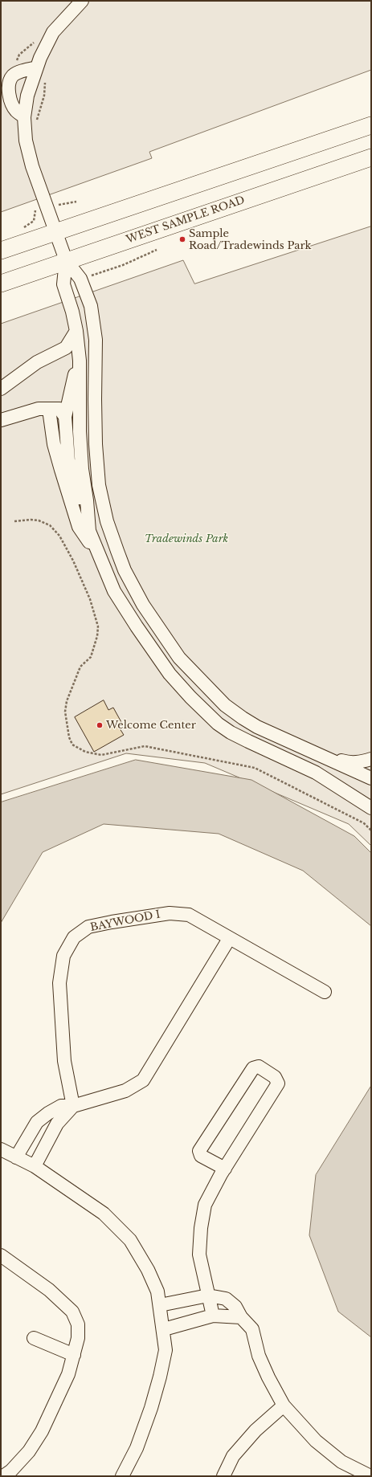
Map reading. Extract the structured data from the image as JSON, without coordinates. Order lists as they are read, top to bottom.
{
  "streets": {
    "main road": ["WEST SAMPLE ROAD"],
    "street": ["BAYWOOD I"]
  },
  "parks": ["Tradewinds Park"],
  "places": ["Sample Road/Tradewinds Park", "Welcome Center"]
}
